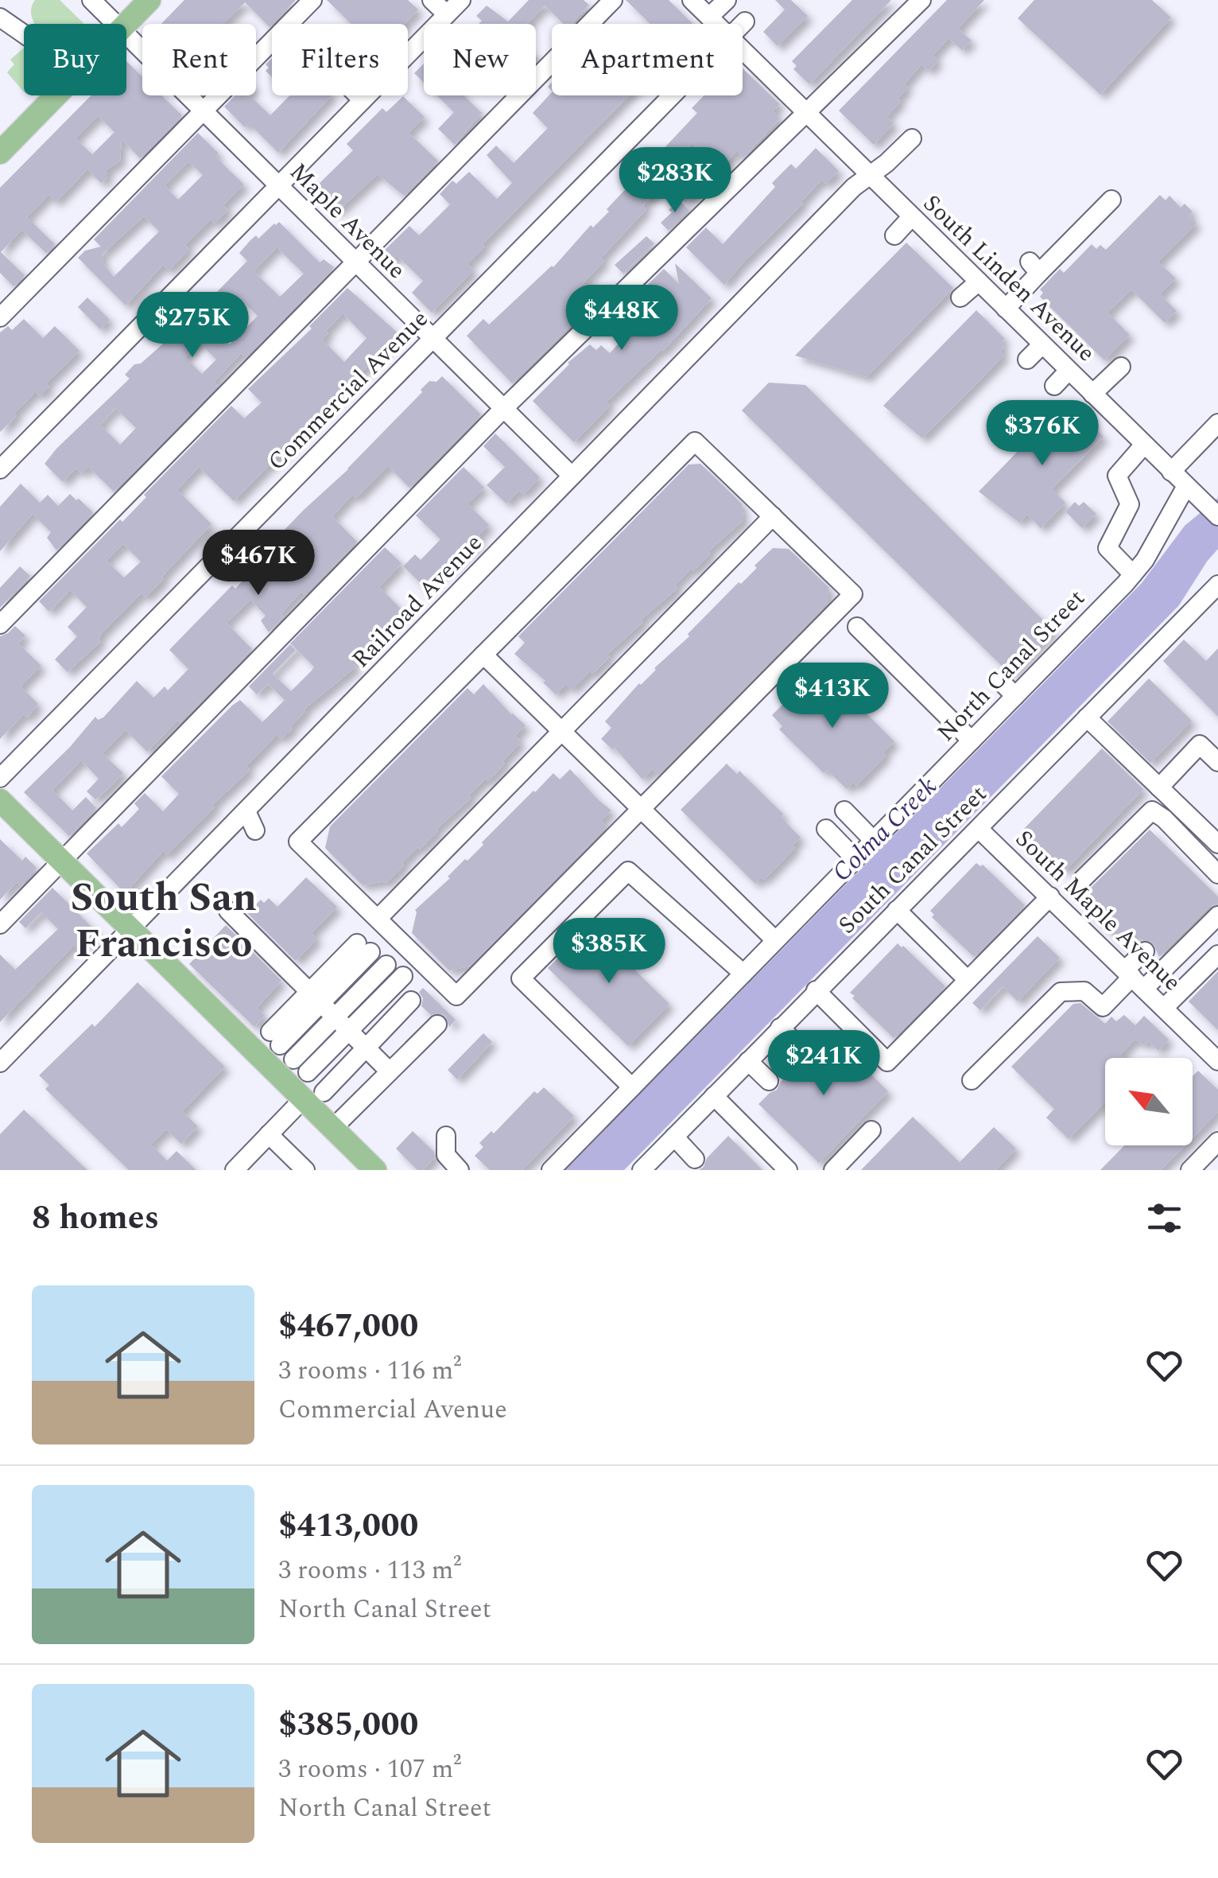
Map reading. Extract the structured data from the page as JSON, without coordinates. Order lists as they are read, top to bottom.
{
  "streets": {
    "street": [
      "Maple Avenue",
      "South Linden Avenue",
      "Commercial Avenue",
      "Railroad Avenue",
      "North Canal Street",
      "South Canal Street",
      "South Maple Avenue"
    ]
  },
  "crossings": [
    ["Maple Avenue", "Commercial Avenue"],
    ["Maple Avenue", "Railroad Avenue"],
    ["South Linden Avenue", "Railroad Avenue"],
    ["South Linden Avenue", "North Canal Street"],
    ["South Canal Street", "South Maple Avenue"]
  ],
  "districts": ["South San Francisco"],
  "water": ["Colma Creek"],
  "north": "top left",
  "page": {
    "chip": [
      "Buy",
      "Rent",
      "Filters",
      "New",
      "Apartment"
    ],
    "price": [
      "$283K",
      "$448K",
      "$275K",
      "$376K",
      "$467K",
      "$413K",
      "$385K",
      "$241K"
    ],
    "heading": "8 homes",
    "list": [
      {
        "name": "$467,000",
        "note": "3 rooms · 116 m² · Commercial Avenue"
      },
      {
        "name": "$413,000",
        "note": "3 rooms · 113 m² · North Canal Street"
      },
      {
        "name": "$385,000",
        "note": "3 rooms · 107 m² · North Canal Street"
      }
    ]
  }
}
